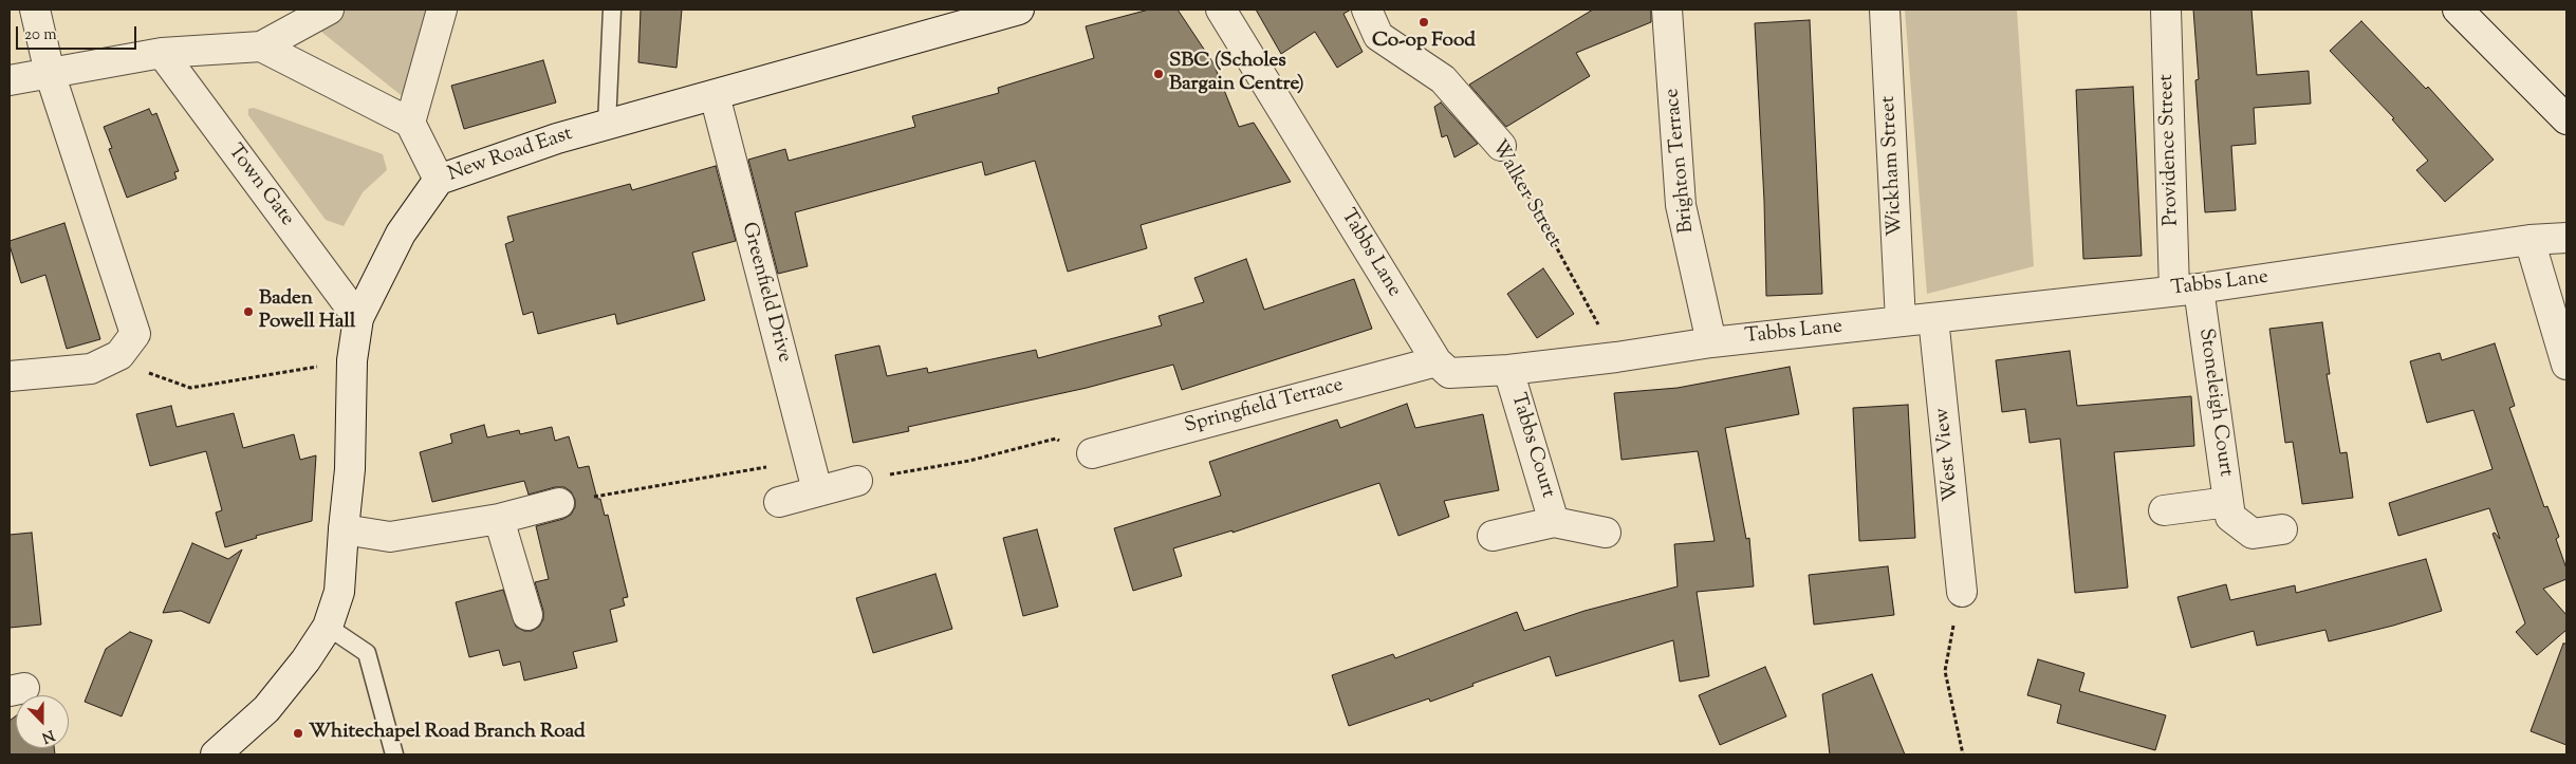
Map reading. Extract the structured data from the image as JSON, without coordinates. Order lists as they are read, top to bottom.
{
  "streets": {
    "street": [
      "Providence Street",
      "New Road East",
      "Brighton Terrace",
      "Wickham Street",
      "Town Gate",
      "Walker Street",
      "Tabbs Lane",
      "Greenfield Drive",
      "Stoneleigh Court",
      "Springfield Terrace",
      "Tabbs Court",
      "West View"
    ]
  },
  "crossings": [
    ["Providence Street", "Tabbs Lane"],
    ["Providence Street", "Stoneleigh Court"],
    ["New Road East", "Town Gate"],
    ["New Road East", "Greenfield Drive"],
    ["Brighton Terrace", "Tabbs Lane"],
    ["Wickham Street", "Tabbs Lane"],
    ["Walker Street", "Tabbs Lane"],
    ["Tabbs Lane", "Stoneleigh Court"],
    ["Tabbs Lane", "Springfield Terrace"],
    ["Tabbs Lane", "Tabbs Court"],
    ["Tabbs Lane", "West View"]
  ],
  "places": [
    "Co-op Food",
    "SBC (Scholes Bargain Centre)",
    "Baden Powell Hall",
    "Whitechapel Road Branch Road"
  ],
  "scale_bar": "20 m",
  "north": "bottom"
}
